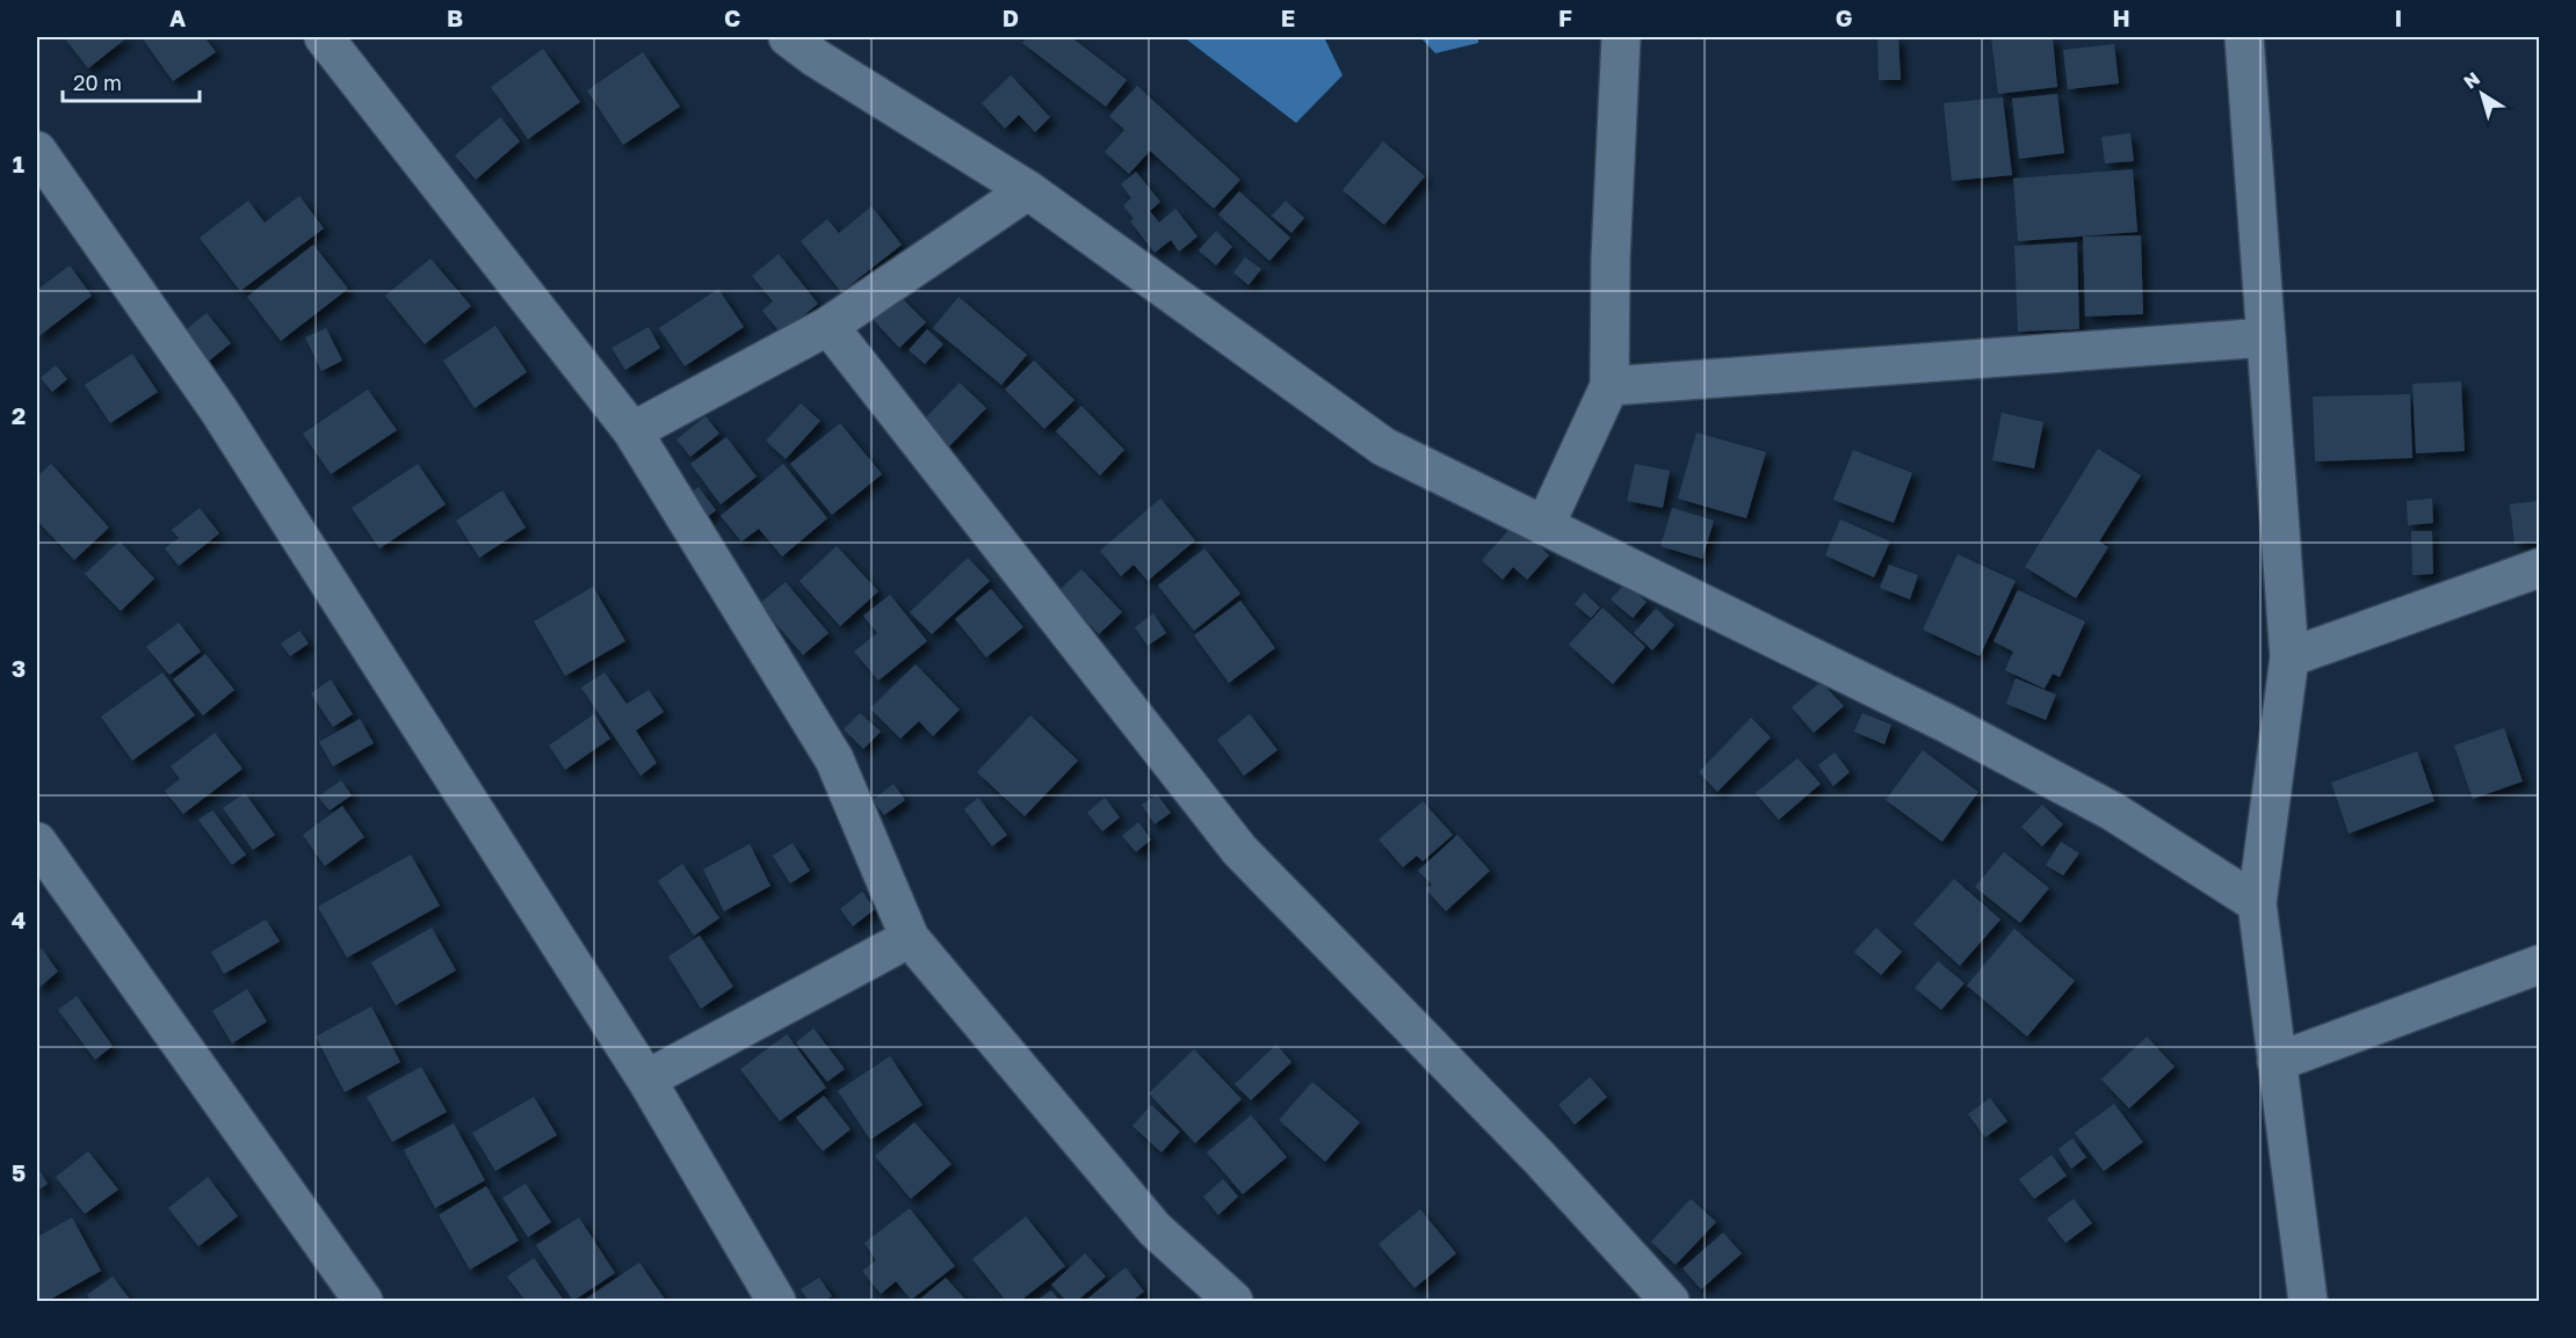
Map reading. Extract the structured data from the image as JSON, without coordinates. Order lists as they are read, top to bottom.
{
  "scale_bar": "20 m",
  "north": "top left",
  "grid": {
    "columns": [
      "A",
      "B",
      "C",
      "D",
      "E",
      "F",
      "G",
      "H",
      "I"
    ],
    "rows": [
      "1",
      "2",
      "3",
      "4",
      "5"
    ]
  }
}
